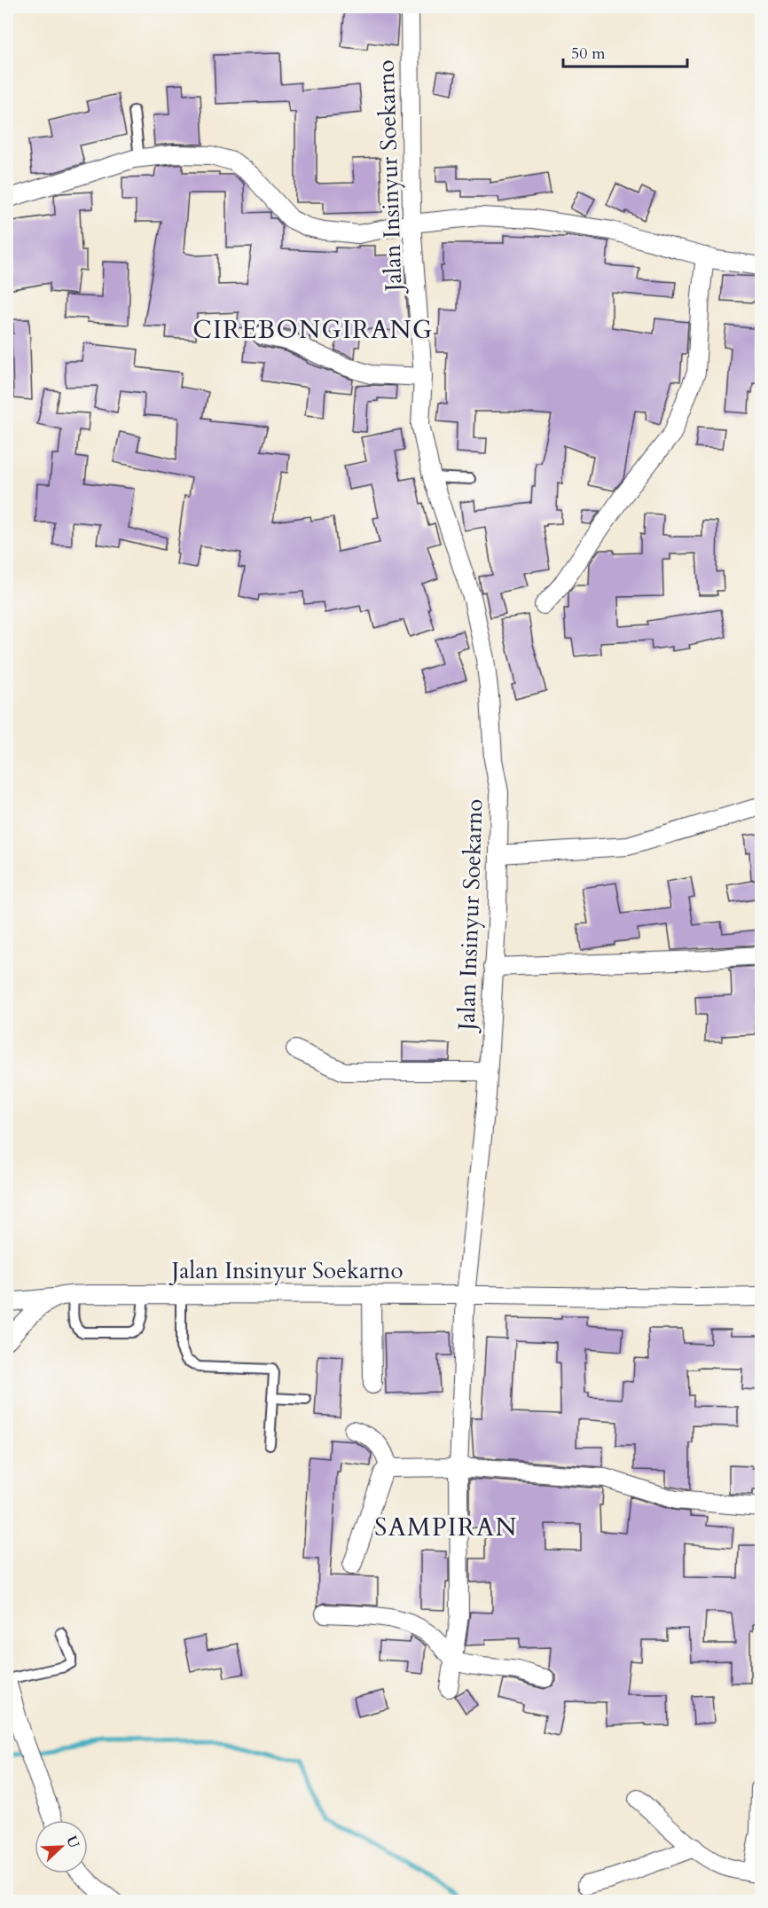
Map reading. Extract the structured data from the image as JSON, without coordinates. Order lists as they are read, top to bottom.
{
  "streets": {
    "street": ["Jalan Insinyur Soekarno"]
  },
  "districts": ["CIREBONGIRANG", "SAMPIRAN"],
  "scale_bar": "50 m",
  "north": "top right"
}
